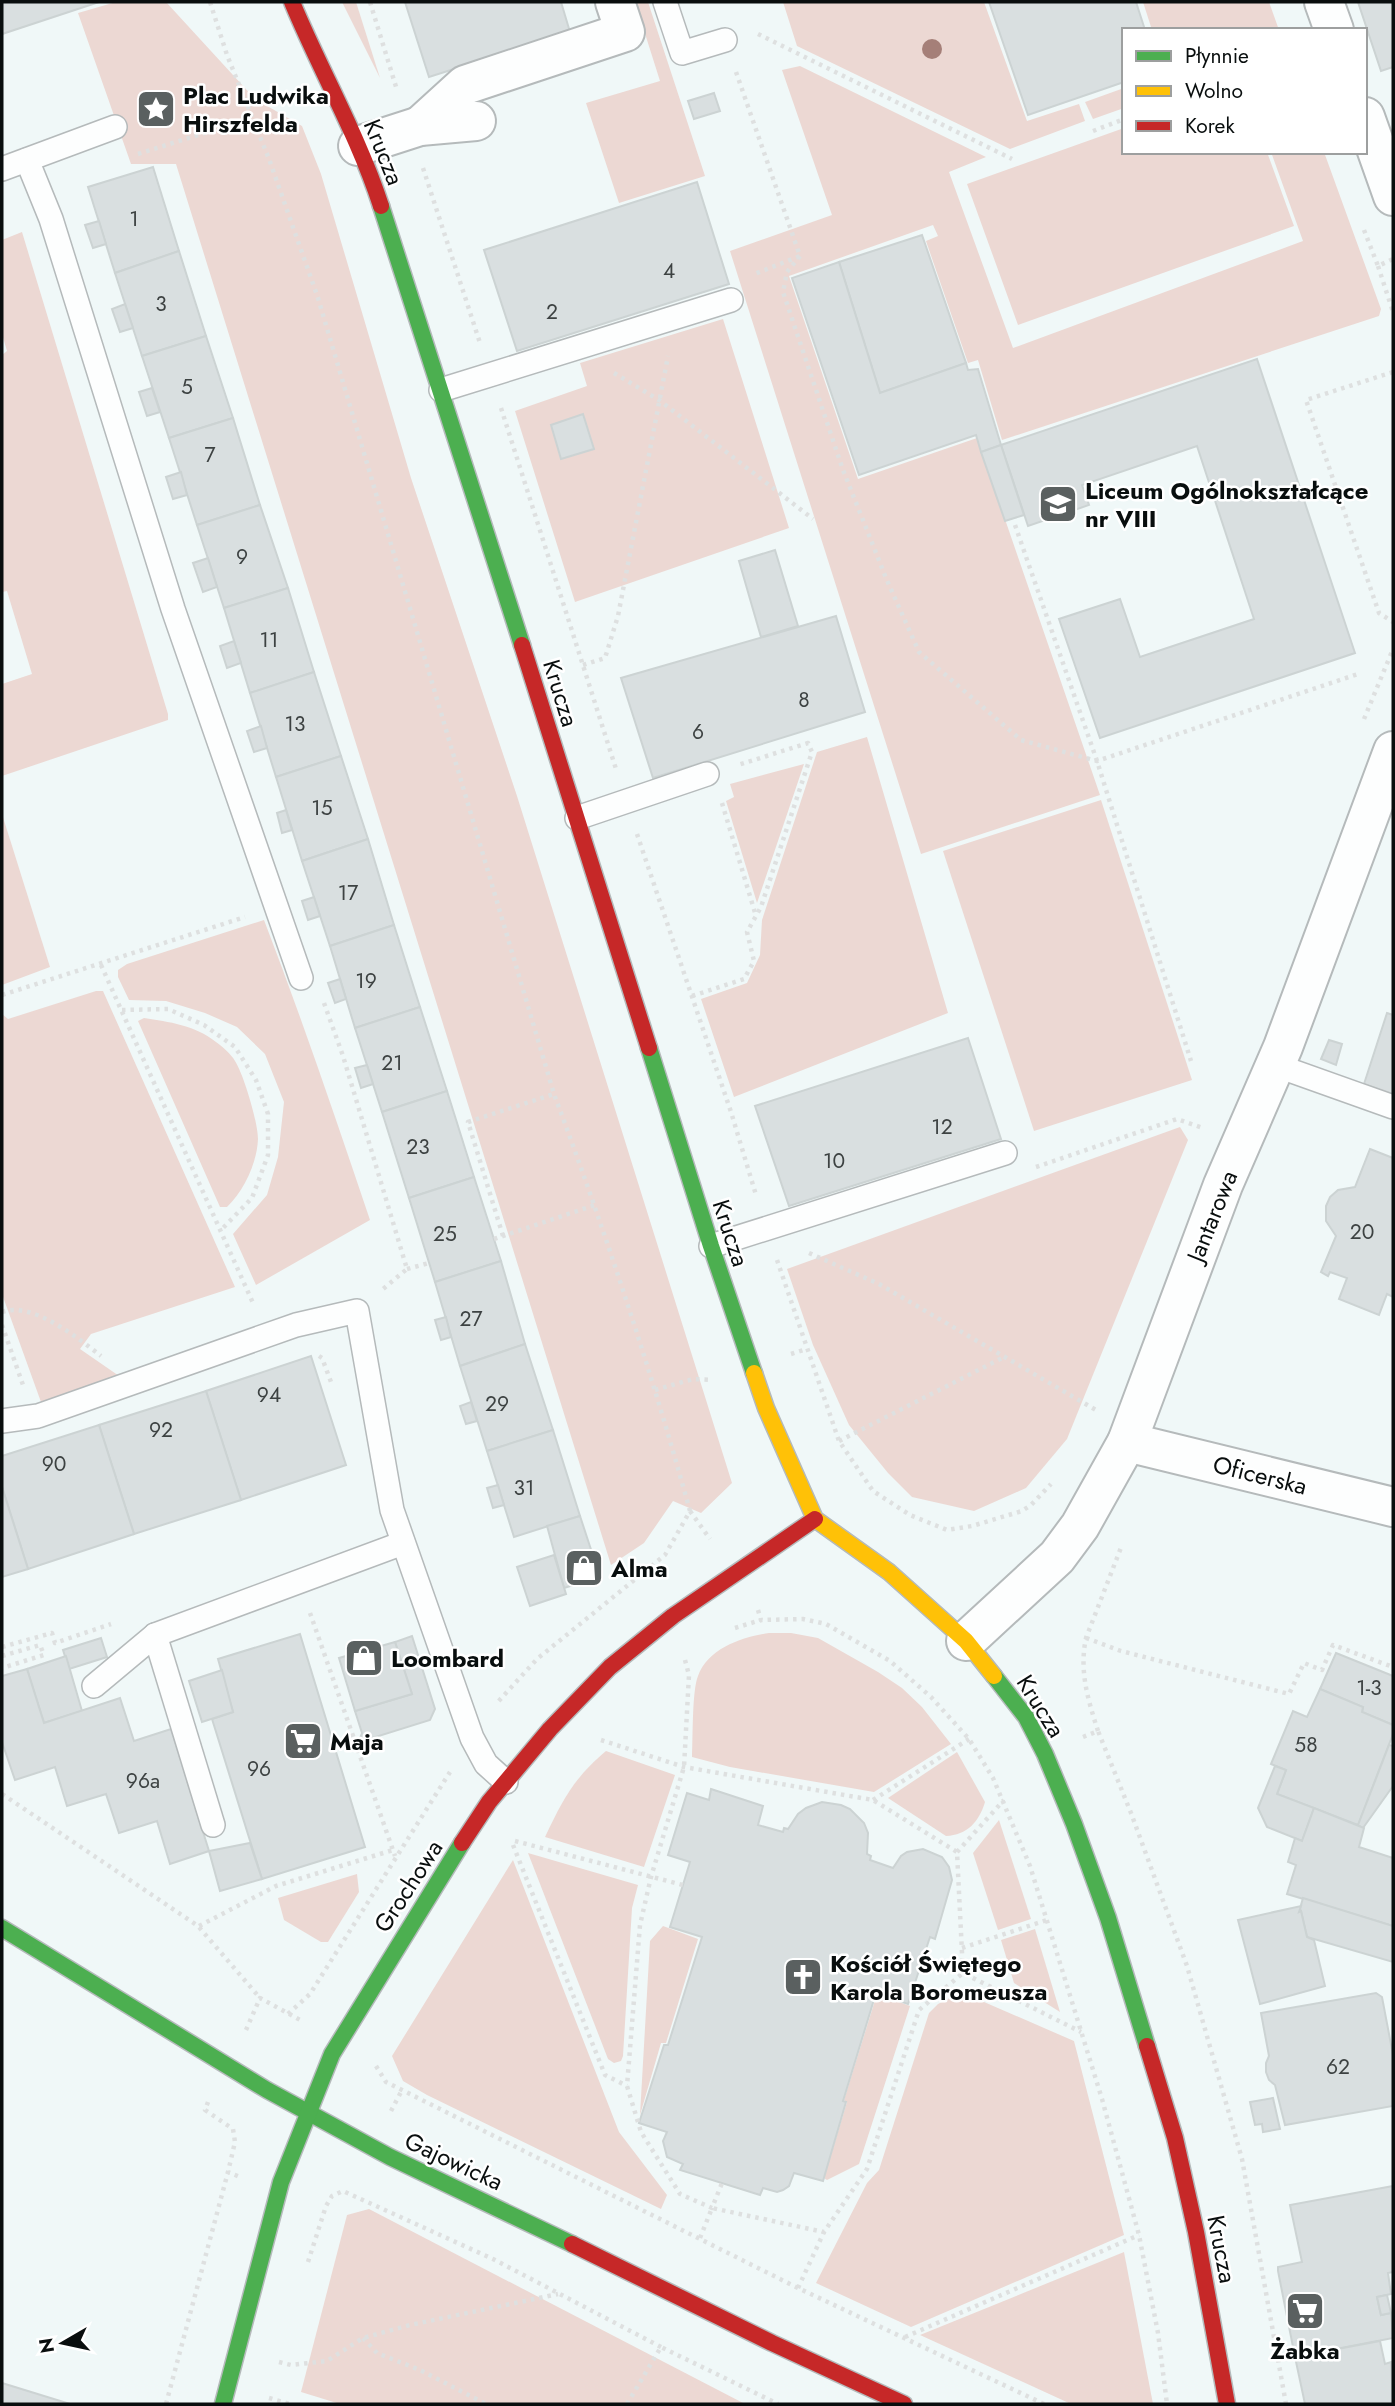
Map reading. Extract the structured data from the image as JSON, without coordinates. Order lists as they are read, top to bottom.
{
  "streets": {
    "street": [
      "Krucza",
      "Jantarowa",
      "Oficerska",
      "Grochowa",
      "Gajowicka"
    ]
  },
  "crossings": [
    ["Krucza", "Jantarowa"],
    ["Krucza", "Grochowa"],
    ["Jantarowa", "Oficerska"],
    ["Grochowa", "Gajowicka"]
  ],
  "places": {
    "place": ["Plac Ludwika Hirszfelda"],
    "school or university": ["Liceum Ogólnokształcące nr VIII"],
    "shop": ["Alma", "Loombard"],
    "supermarket": ["Maja", "Żabka"],
    "church": ["Kościół Świętego Karola Boromeusza"]
  },
  "house_numbers": [
    "1",
    "4",
    "3",
    "2",
    "5",
    "7",
    "9",
    "11",
    "8",
    "13",
    "6",
    "15",
    "17",
    "19",
    "21",
    "12",
    "23",
    "10",
    "20",
    "25",
    "27",
    "94",
    "29",
    "92",
    "90",
    "31",
    "1-3",
    "58",
    "96",
    "96a",
    "62"
  ],
  "legend": ["Płynnie", "Wolno", "Korek"],
  "north": "left"
}
